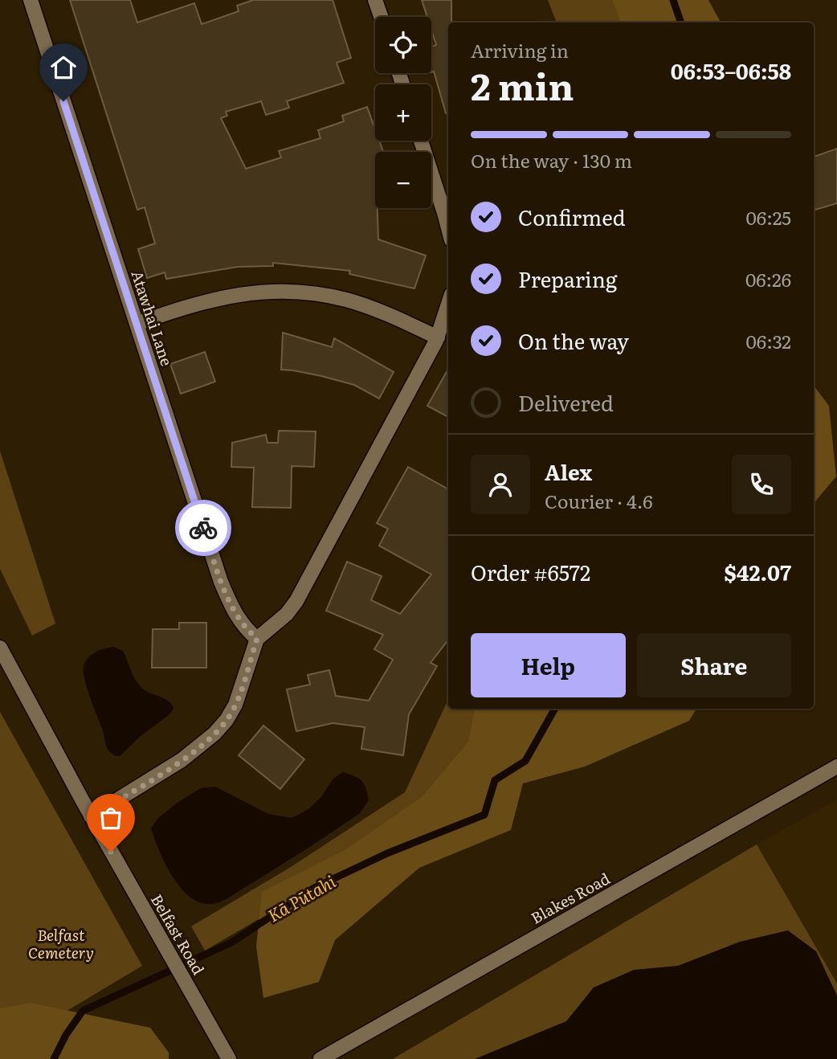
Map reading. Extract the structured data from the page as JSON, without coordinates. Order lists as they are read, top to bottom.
{
  "streets": {
    "street": ["Atawhai Lane", "Blakes Road", "Belfast Road"]
  },
  "water": ["Kā Pūtahi"],
  "parks": ["Belfast Cemetery"],
  "page": {
    "map_buttons": ["+", "−"],
    "heading": ["2 min", "Arriving in", "06:53–06:58"],
    "panel": [
      "Alex",
      "Courier · 4.6",
      "Order #6572",
      "$42.07"
    ],
    "bar": "On the way · 130 m",
    "list": [
      ["Confirmed", "06:25"],
      ["Preparing", "06:26"],
      ["On the way", "06:32"],
      "Delivered"
    ],
    "buttons": ["Help", "Share"]
  }
}
